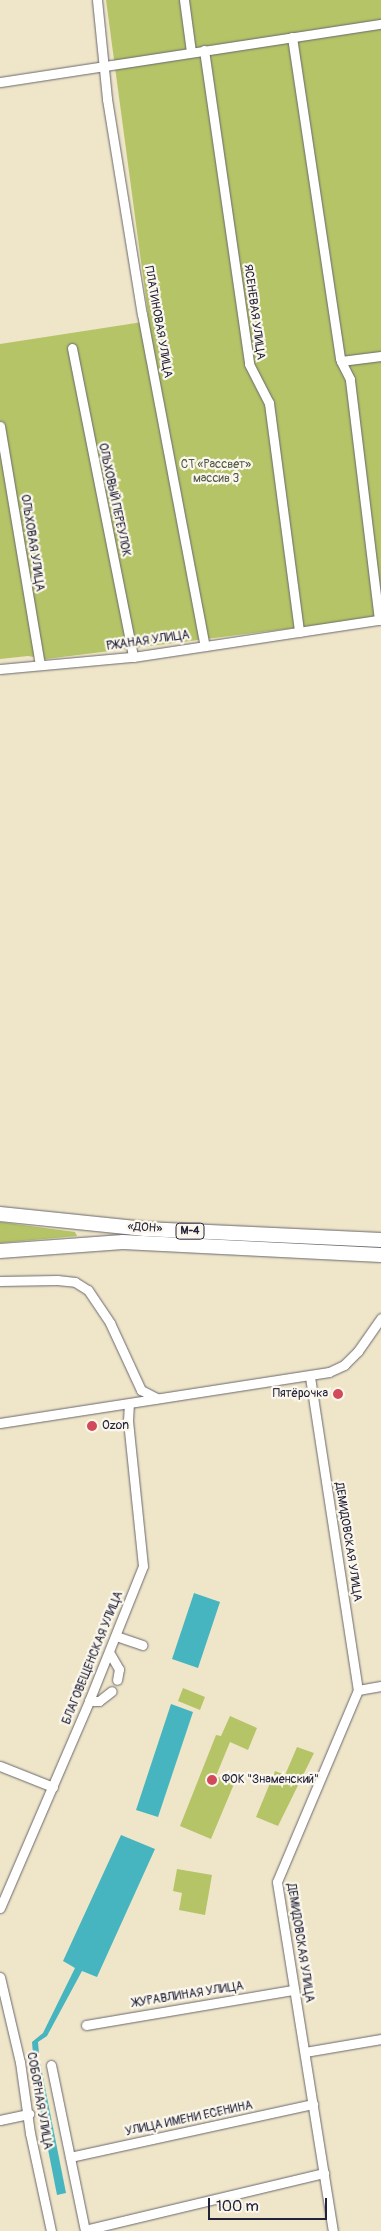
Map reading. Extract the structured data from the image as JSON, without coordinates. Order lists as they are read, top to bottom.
{
  "streets": {
    "highway": ["«ДОН»", "М-4"],
    "street": [
      "ЯСЕНЕВАЯ УЛИЦА",
      "ПЛАТИНОВАЯ УЛИЦА",
      "ОЛЬХОВЫЙ ПЕРЕУЛОК",
      "ОЛЬХОВАЯ УЛИЦА",
      "РЖАНАЯ УЛИЦА",
      "ДЕМИДОВСКАЯ УЛИЦА",
      "БЛАГОВЕЩЕНСКАЯ УЛИЦА",
      "ЖУРАВЛИНАЯ УЛИЦА",
      "СОБОРНАЯ УЛИЦА",
      "УЛИЦА ИМЕНИ ЕСЕНИНА"
    ]
  },
  "crossings": [
    ["ЯСЕНЕВАЯ УЛИЦА", "РЖАНАЯ УЛИЦА"],
    ["ПЛАТИНОВАЯ УЛИЦА", "РЖАНАЯ УЛИЦА"],
    ["ОЛЬХОВЫЙ ПЕРЕУЛОК", "РЖАНАЯ УЛИЦА"],
    ["ОЛЬХОВАЯ УЛИЦА", "РЖАНАЯ УЛИЦА"],
    ["ДЕМИДОВСКАЯ УЛИЦА", "ЖУРАВЛИНАЯ УЛИЦА"],
    ["ДЕМИДОВСКАЯ УЛИЦА", "УЛИЦА ИМЕНИ ЕСЕНИНА"]
  ],
  "parks": ["СТ «Рассвет» массив 3"],
  "places": ["Пятёрочка", "Ozon", "ФОК \"Знаменский\""],
  "scale_bar": "100 m"
}
